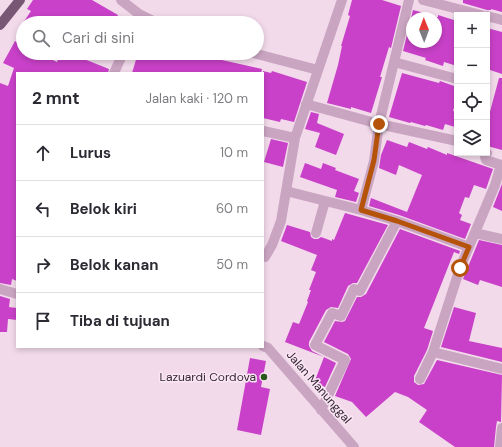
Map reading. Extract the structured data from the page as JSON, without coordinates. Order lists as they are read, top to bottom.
{
  "streets": {
    "street": ["Jalan Manunggal"]
  },
  "places": ["Lazuardi Cordova"],
  "north": "top",
  "page": {
    "map_buttons": ["+", "−"],
    "search": "Cari di sini",
    "heading": ["2 mnt", "Jalan kaki · 120 m"],
    "list": [
      ["Lurus", "10 m"],
      ["Belok kiri", "60 m"],
      ["Belok kanan", "50 m"],
      "Tiba di tujuan"
    ]
  }
}
